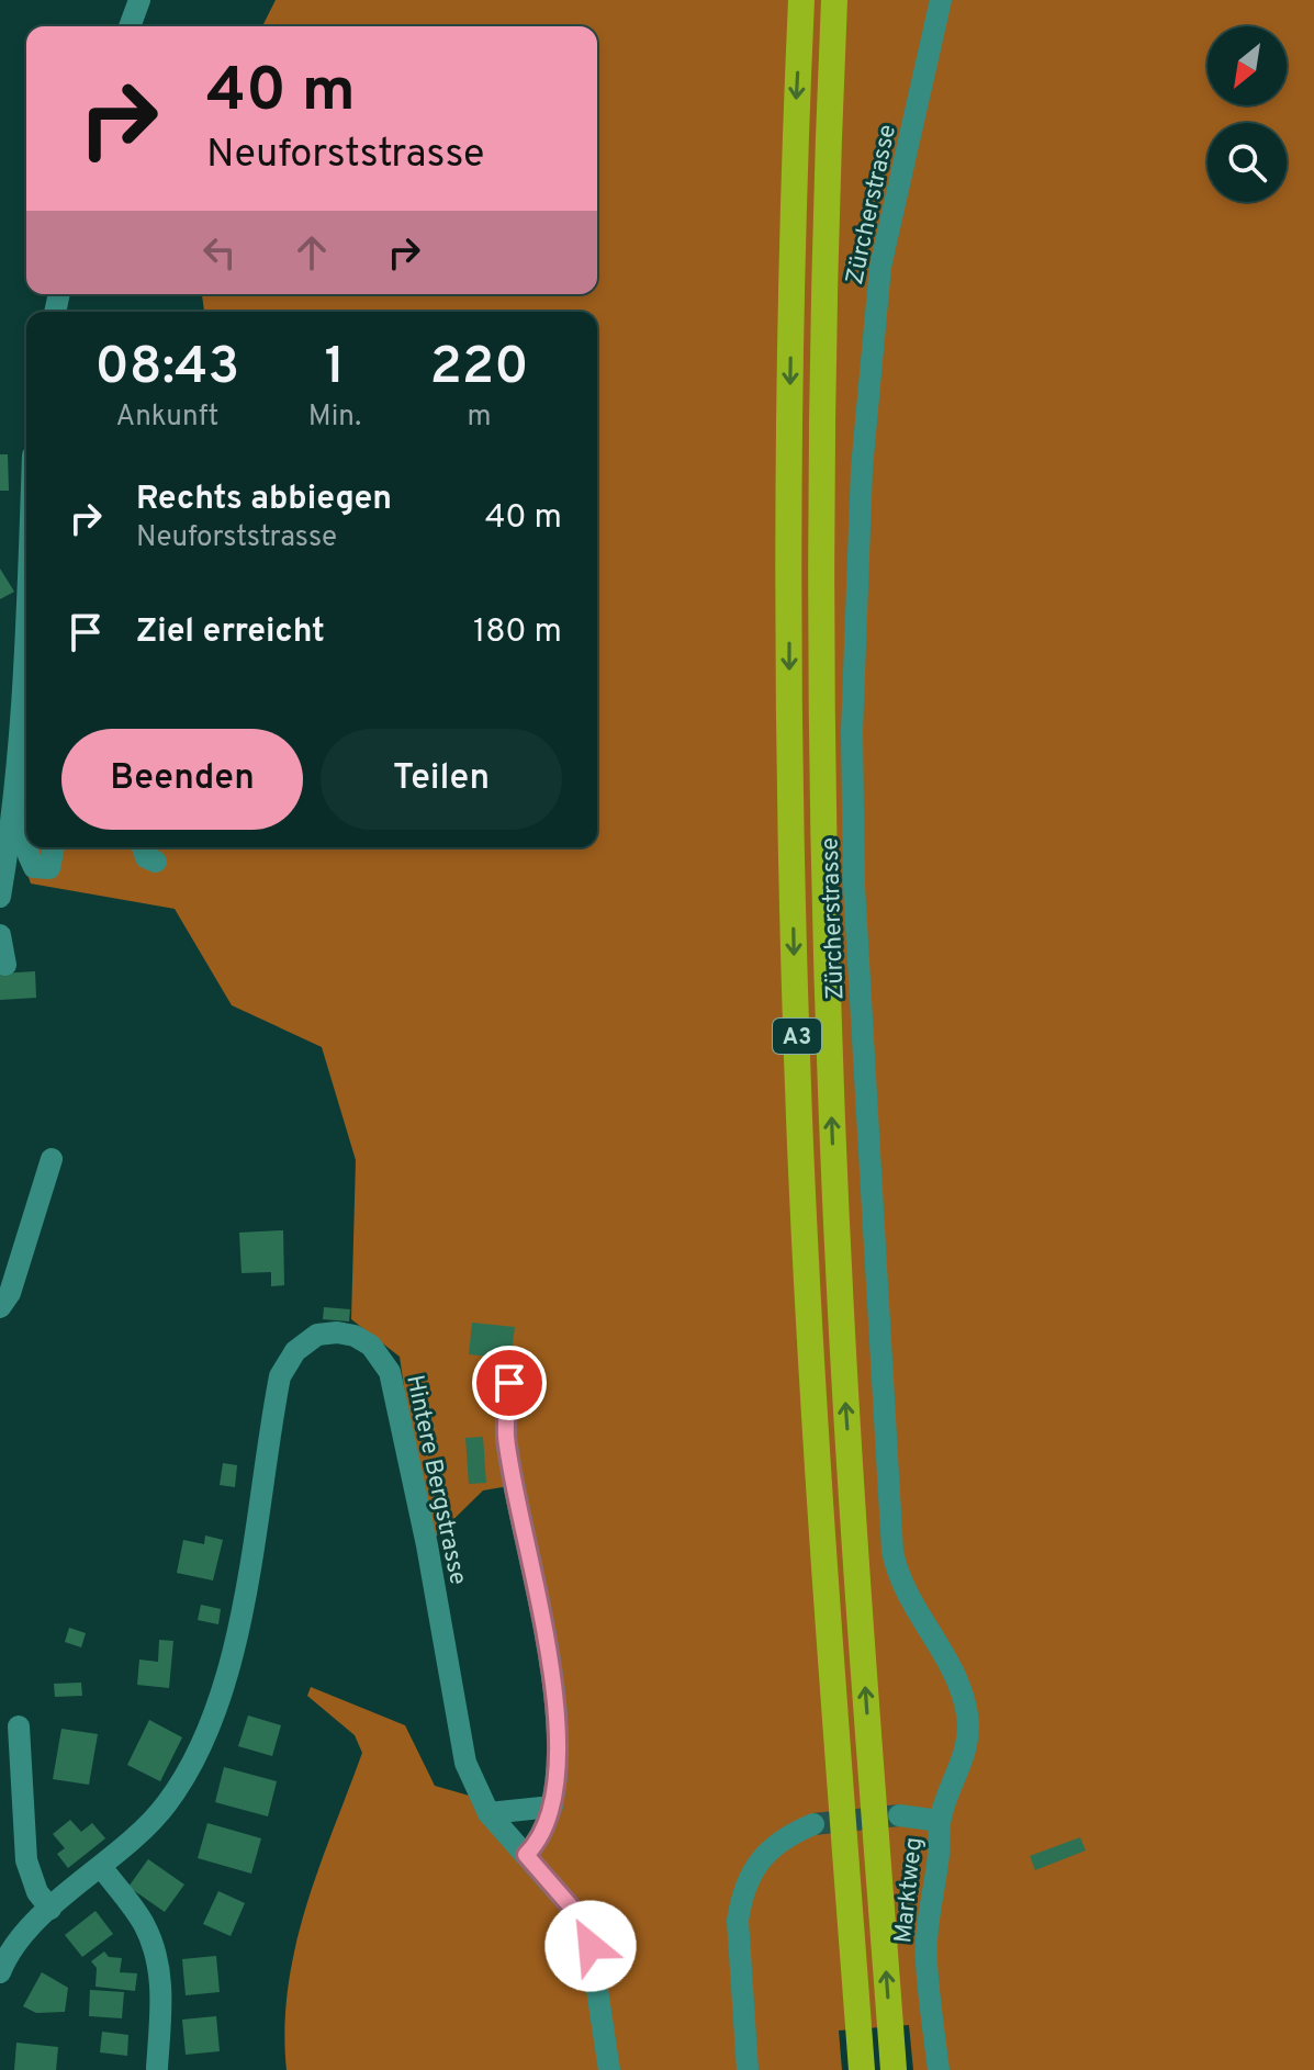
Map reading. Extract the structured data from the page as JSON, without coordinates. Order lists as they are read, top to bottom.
{
  "streets": {
    "highway": ["A3"],
    "street": ["Zürcherstrasse", "Hintere Bergstrasse", "Marktweg"]
  },
  "crossings": [
    ["Zürcherstrasse", "Marktweg"]
  ],
  "north": "bottom left",
  "page": {
    "turn": ["40 m", "Neuforststrasse"],
    "eta": [
      "08:43",
      "Ankunft",
      "1",
      "Min.",
      "220",
      "m"
    ],
    "list": [
      {
        "name": "Rechts abbiegen",
        "note": "Neuforststrasse",
        "value": "40 m"
      },
      {
        "name": "Ziel erreicht",
        "value": "180 m"
      }
    ],
    "buttons": ["Beenden", "Teilen"]
  }
}
